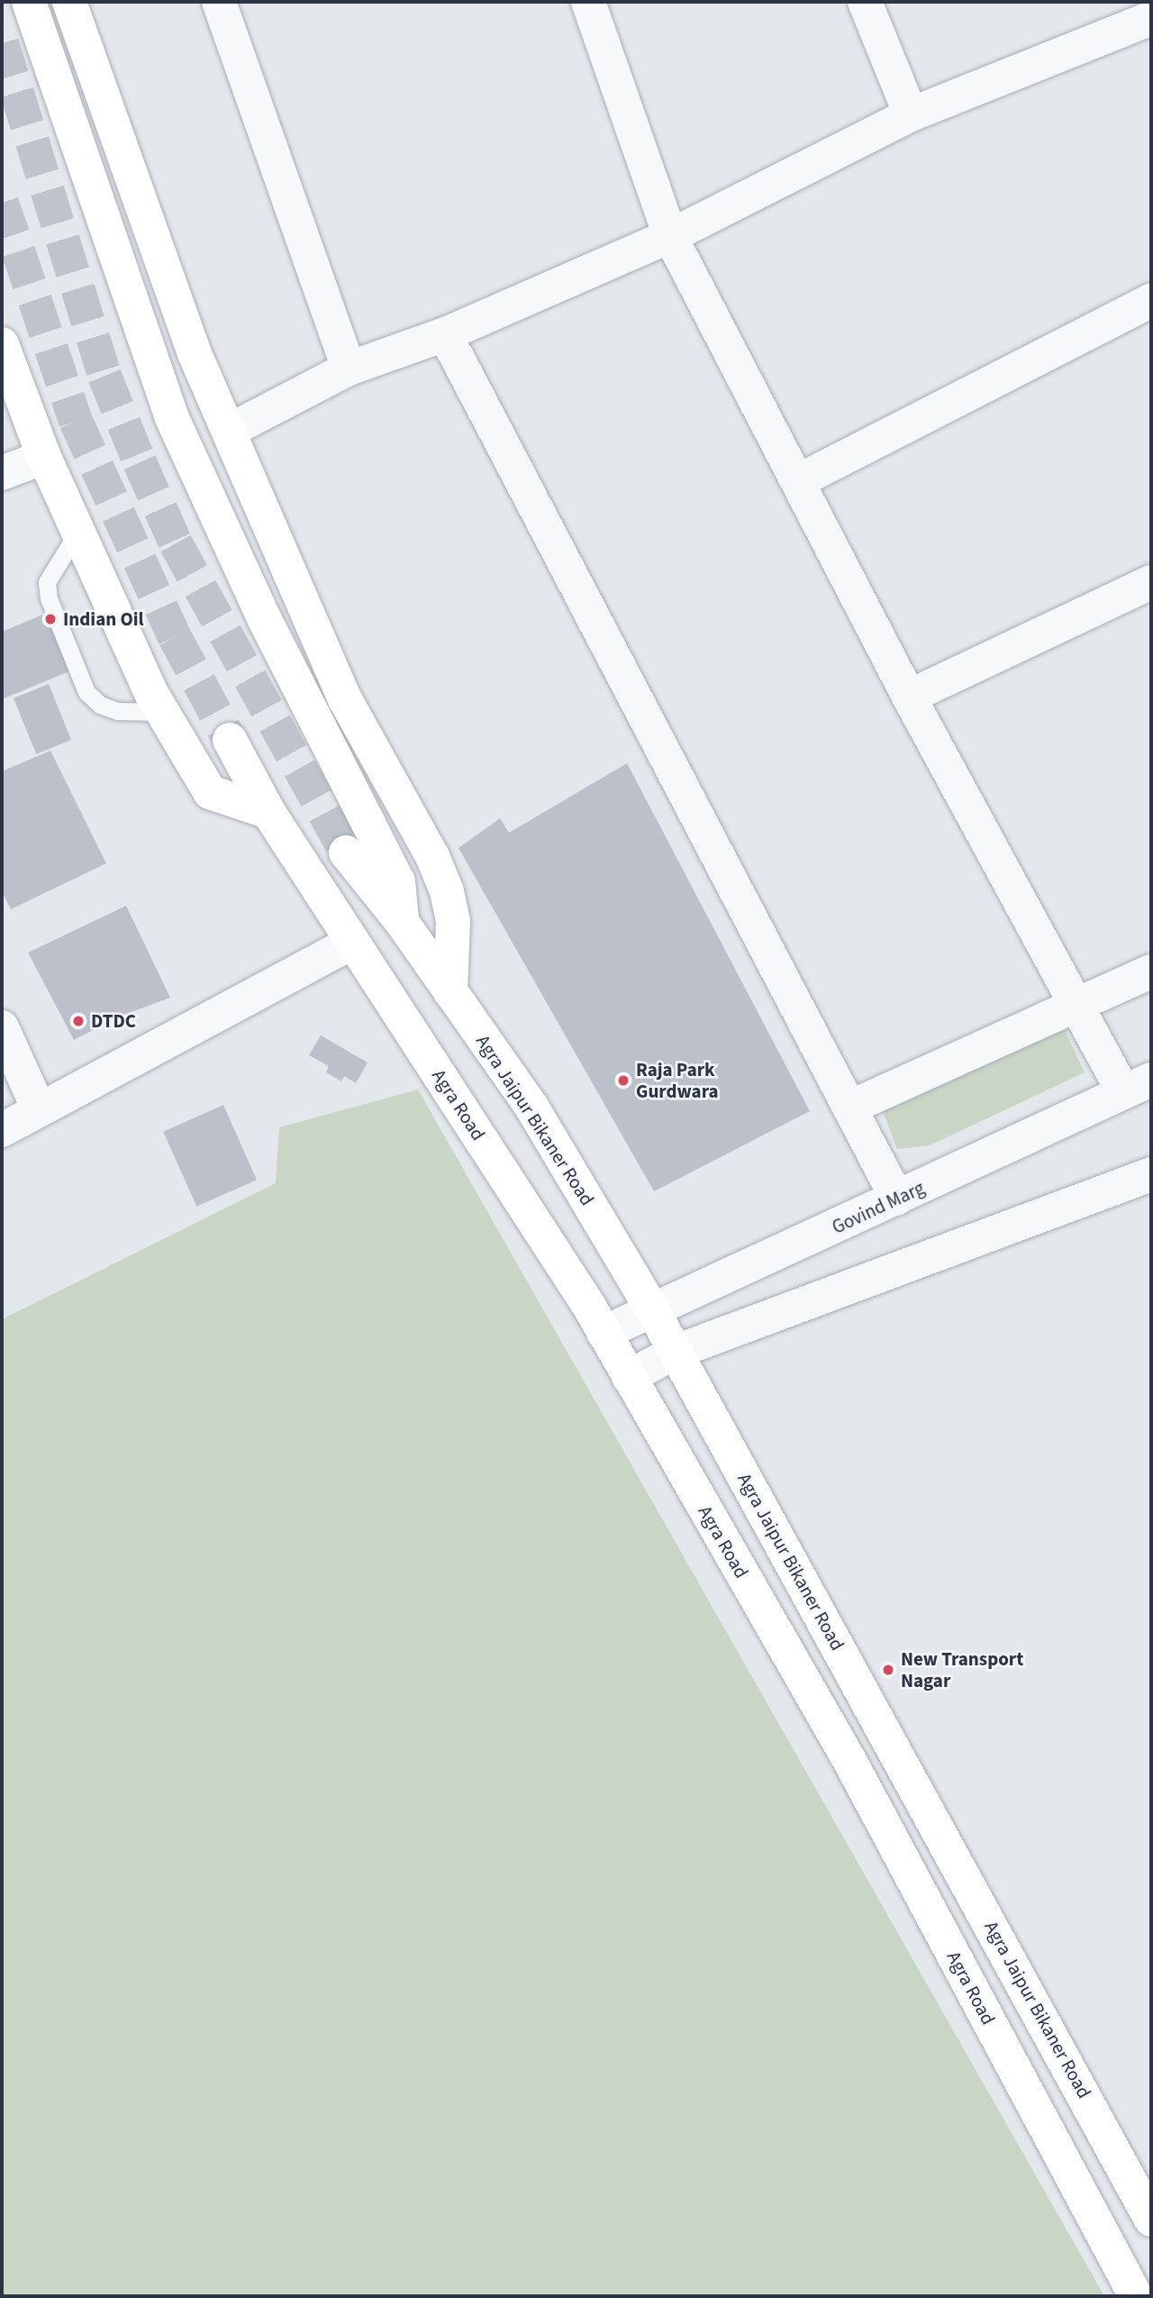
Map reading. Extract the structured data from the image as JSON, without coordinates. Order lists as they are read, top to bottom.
{
  "streets": {
    "highway": ["Agra Road", "Agra Jaipur Bikaner Road"],
    "street": ["Govind Marg"]
  },
  "crossings": [
    ["Agra Road", "Govind Marg"],
    ["Agra Jaipur Bikaner Road", "Govind Marg"]
  ],
  "places": [
    "Indian Oil",
    "DTDC",
    "Raja Park Gurdwara",
    "New Transport Nagar"
  ]
}
